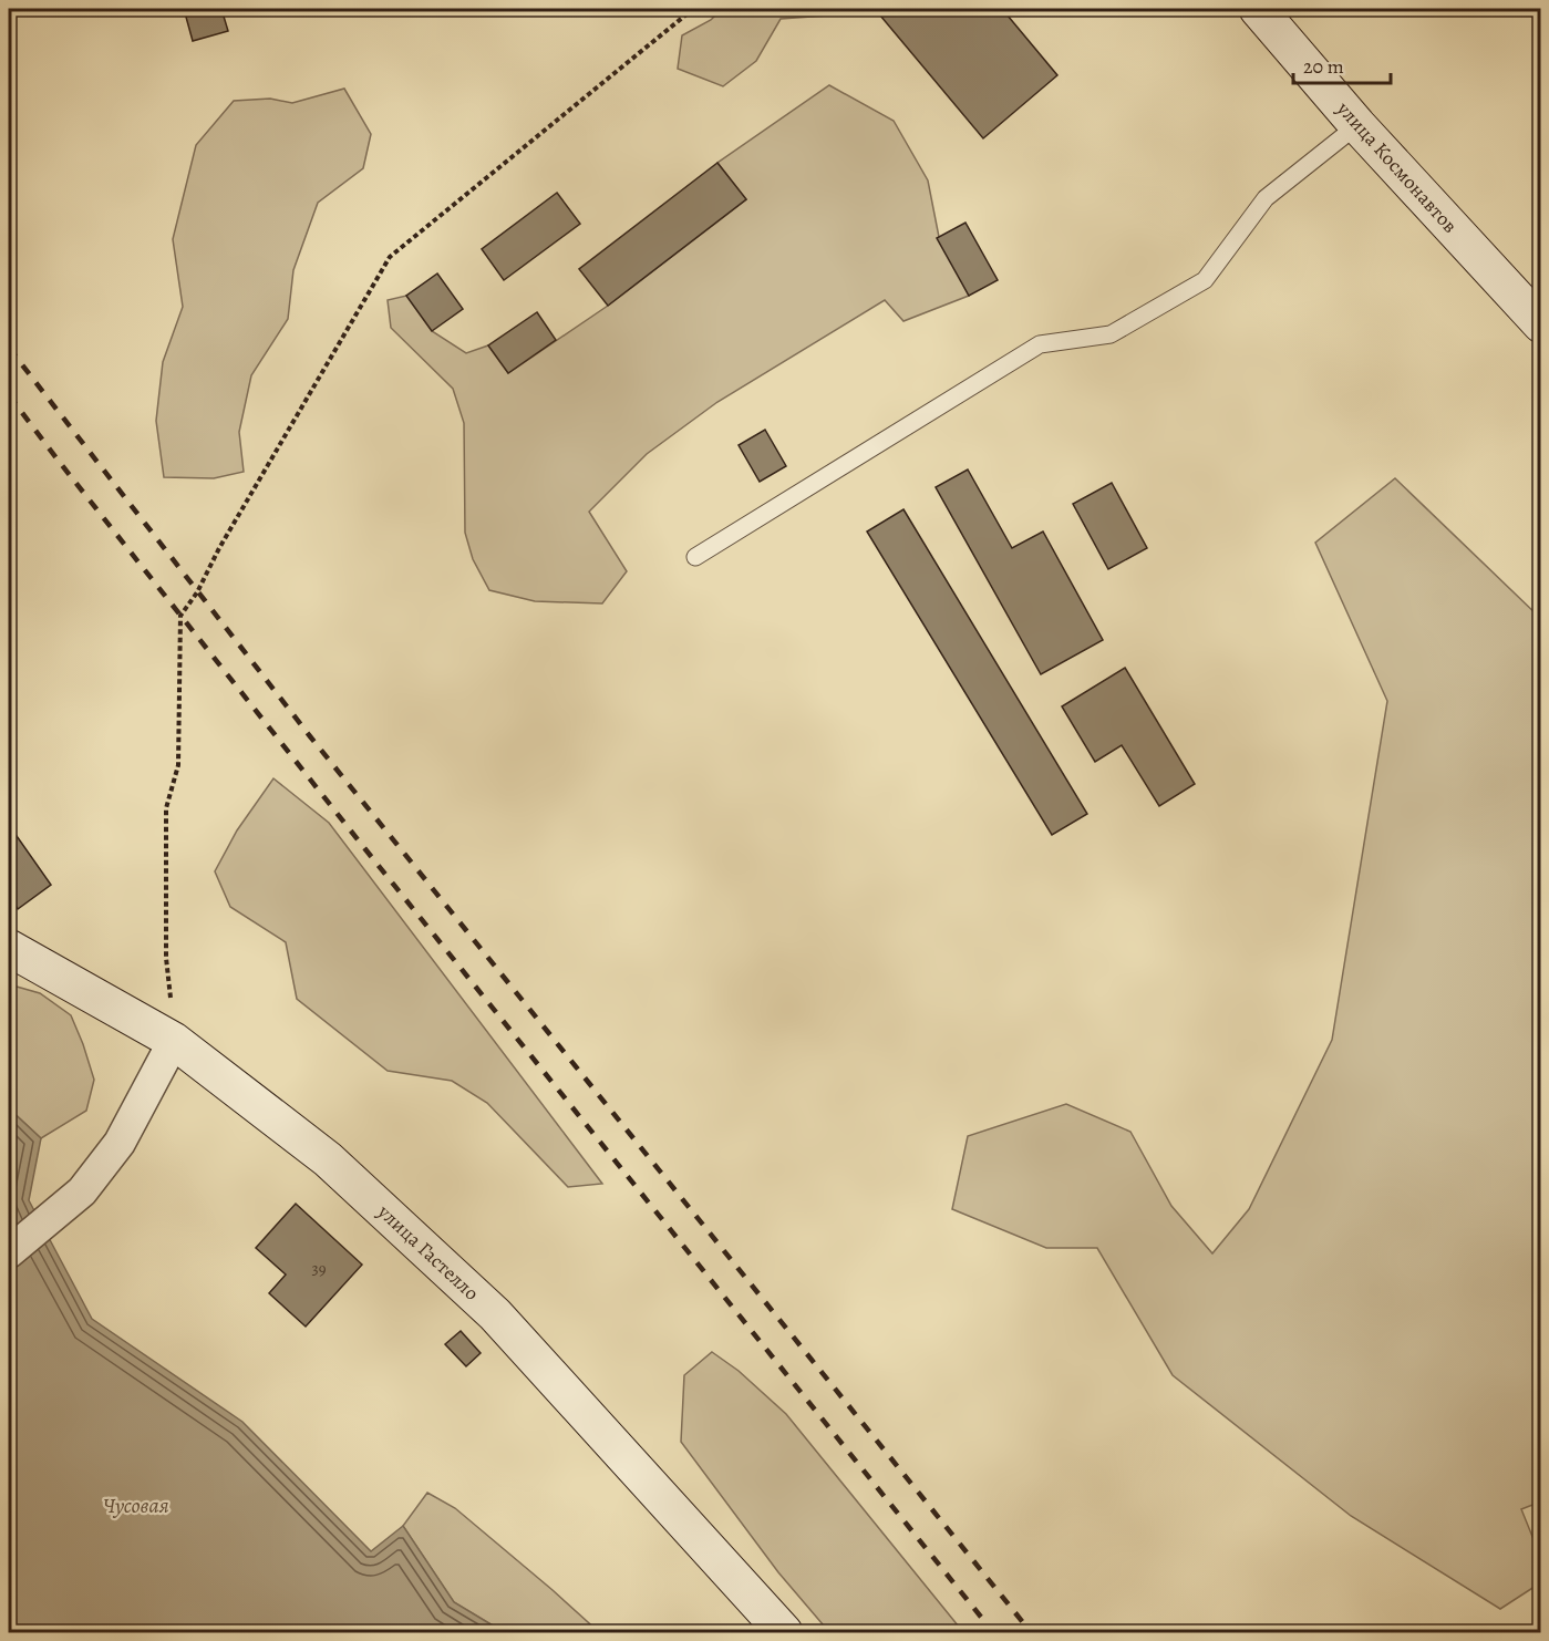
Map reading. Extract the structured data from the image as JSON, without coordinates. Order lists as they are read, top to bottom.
{
  "streets": {
    "street": ["улица Космонавтов", "улица Гастелло"]
  },
  "water": ["Чусовая"],
  "house_numbers": ["39"],
  "scale_bar": "20 m"
}
